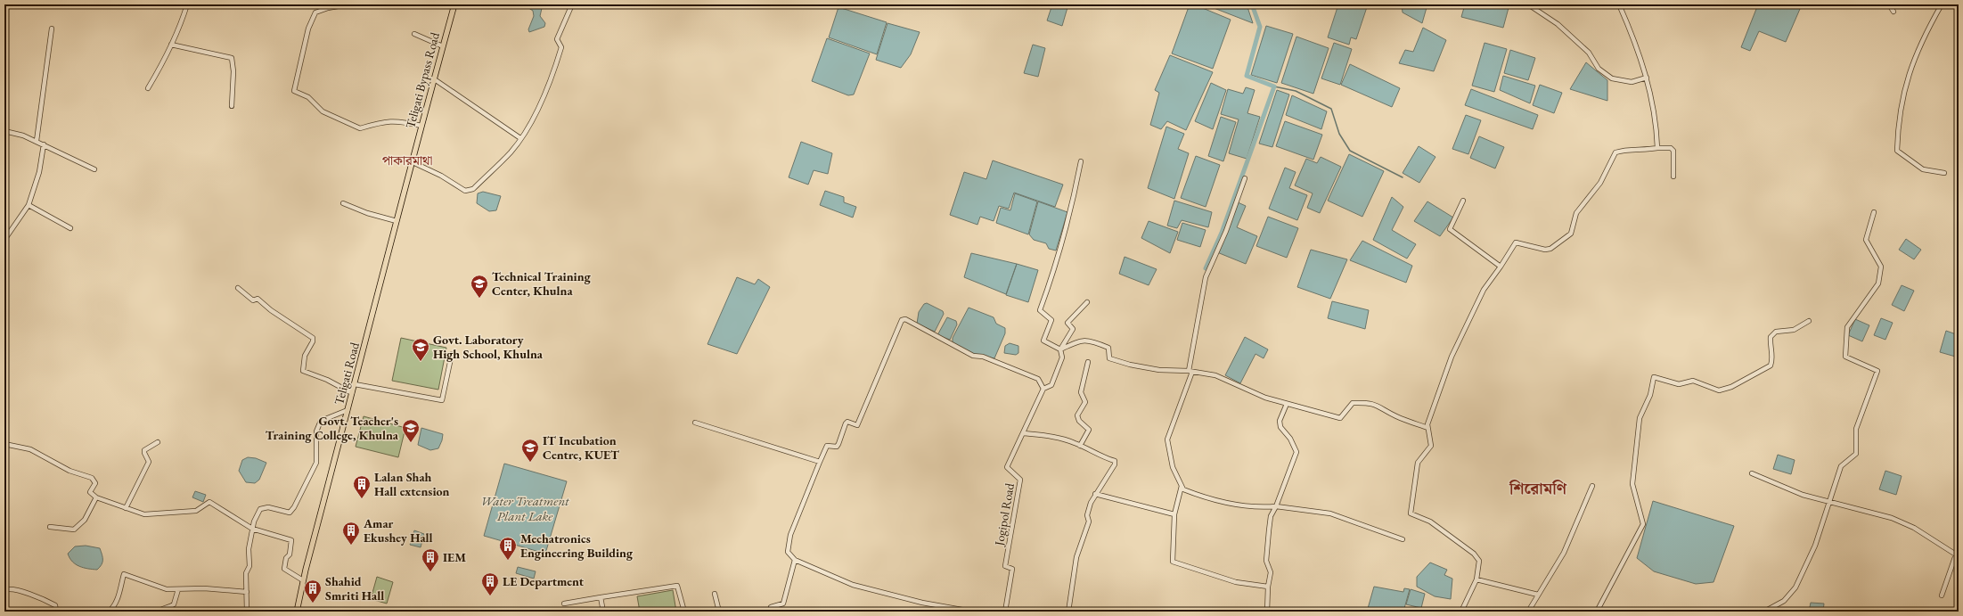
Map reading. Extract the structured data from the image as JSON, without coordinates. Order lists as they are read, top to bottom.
{
  "streets": {
    "main road": ["Teligati Bypass Road", "Teligati Road"],
    "street": ["Jogipol Road"]
  },
  "crossings": [
    ["Teligati Bypass Road", "Teligati Road"]
  ],
  "districts": ["পাকারমাথা", "শিরোমণি"],
  "water": ["Water Treatment Plant Lake"],
  "places": {
    "school or university": [
      "Technical Training Center, Khulna",
      "Govt. Laboratory High School, Khulna",
      "Govt. Teacher's Training College, Khulna",
      "IT Incubation Centre, KUET"
    ],
    "building": [
      "Lalan Shah Hall extension",
      "Amar Ekushey Hall",
      "Mechatronics Engineering Building",
      "IEM",
      "LE Department",
      "Shahid Smriti Hall"
    ]
  }
}
